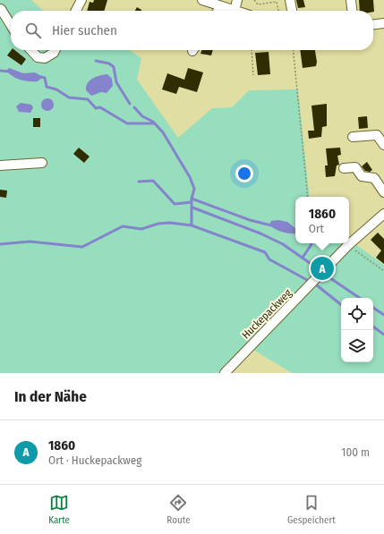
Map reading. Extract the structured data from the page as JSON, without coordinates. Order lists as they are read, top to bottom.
{
  "streets": {
    "street": ["Huckepackweg"]
  },
  "page": {
    "search": "Hier suchen",
    "popup": ["1860", "Ort"],
    "pins": "A",
    "heading": "In der Nähe",
    "list": [
      {
        "mark": "A",
        "name": "1860",
        "note": "Ort · Huckepackweg",
        "value": "100 m"
      }
    ],
    "nav": ["Karte", "Route", "Gespeichert"]
  }
}
